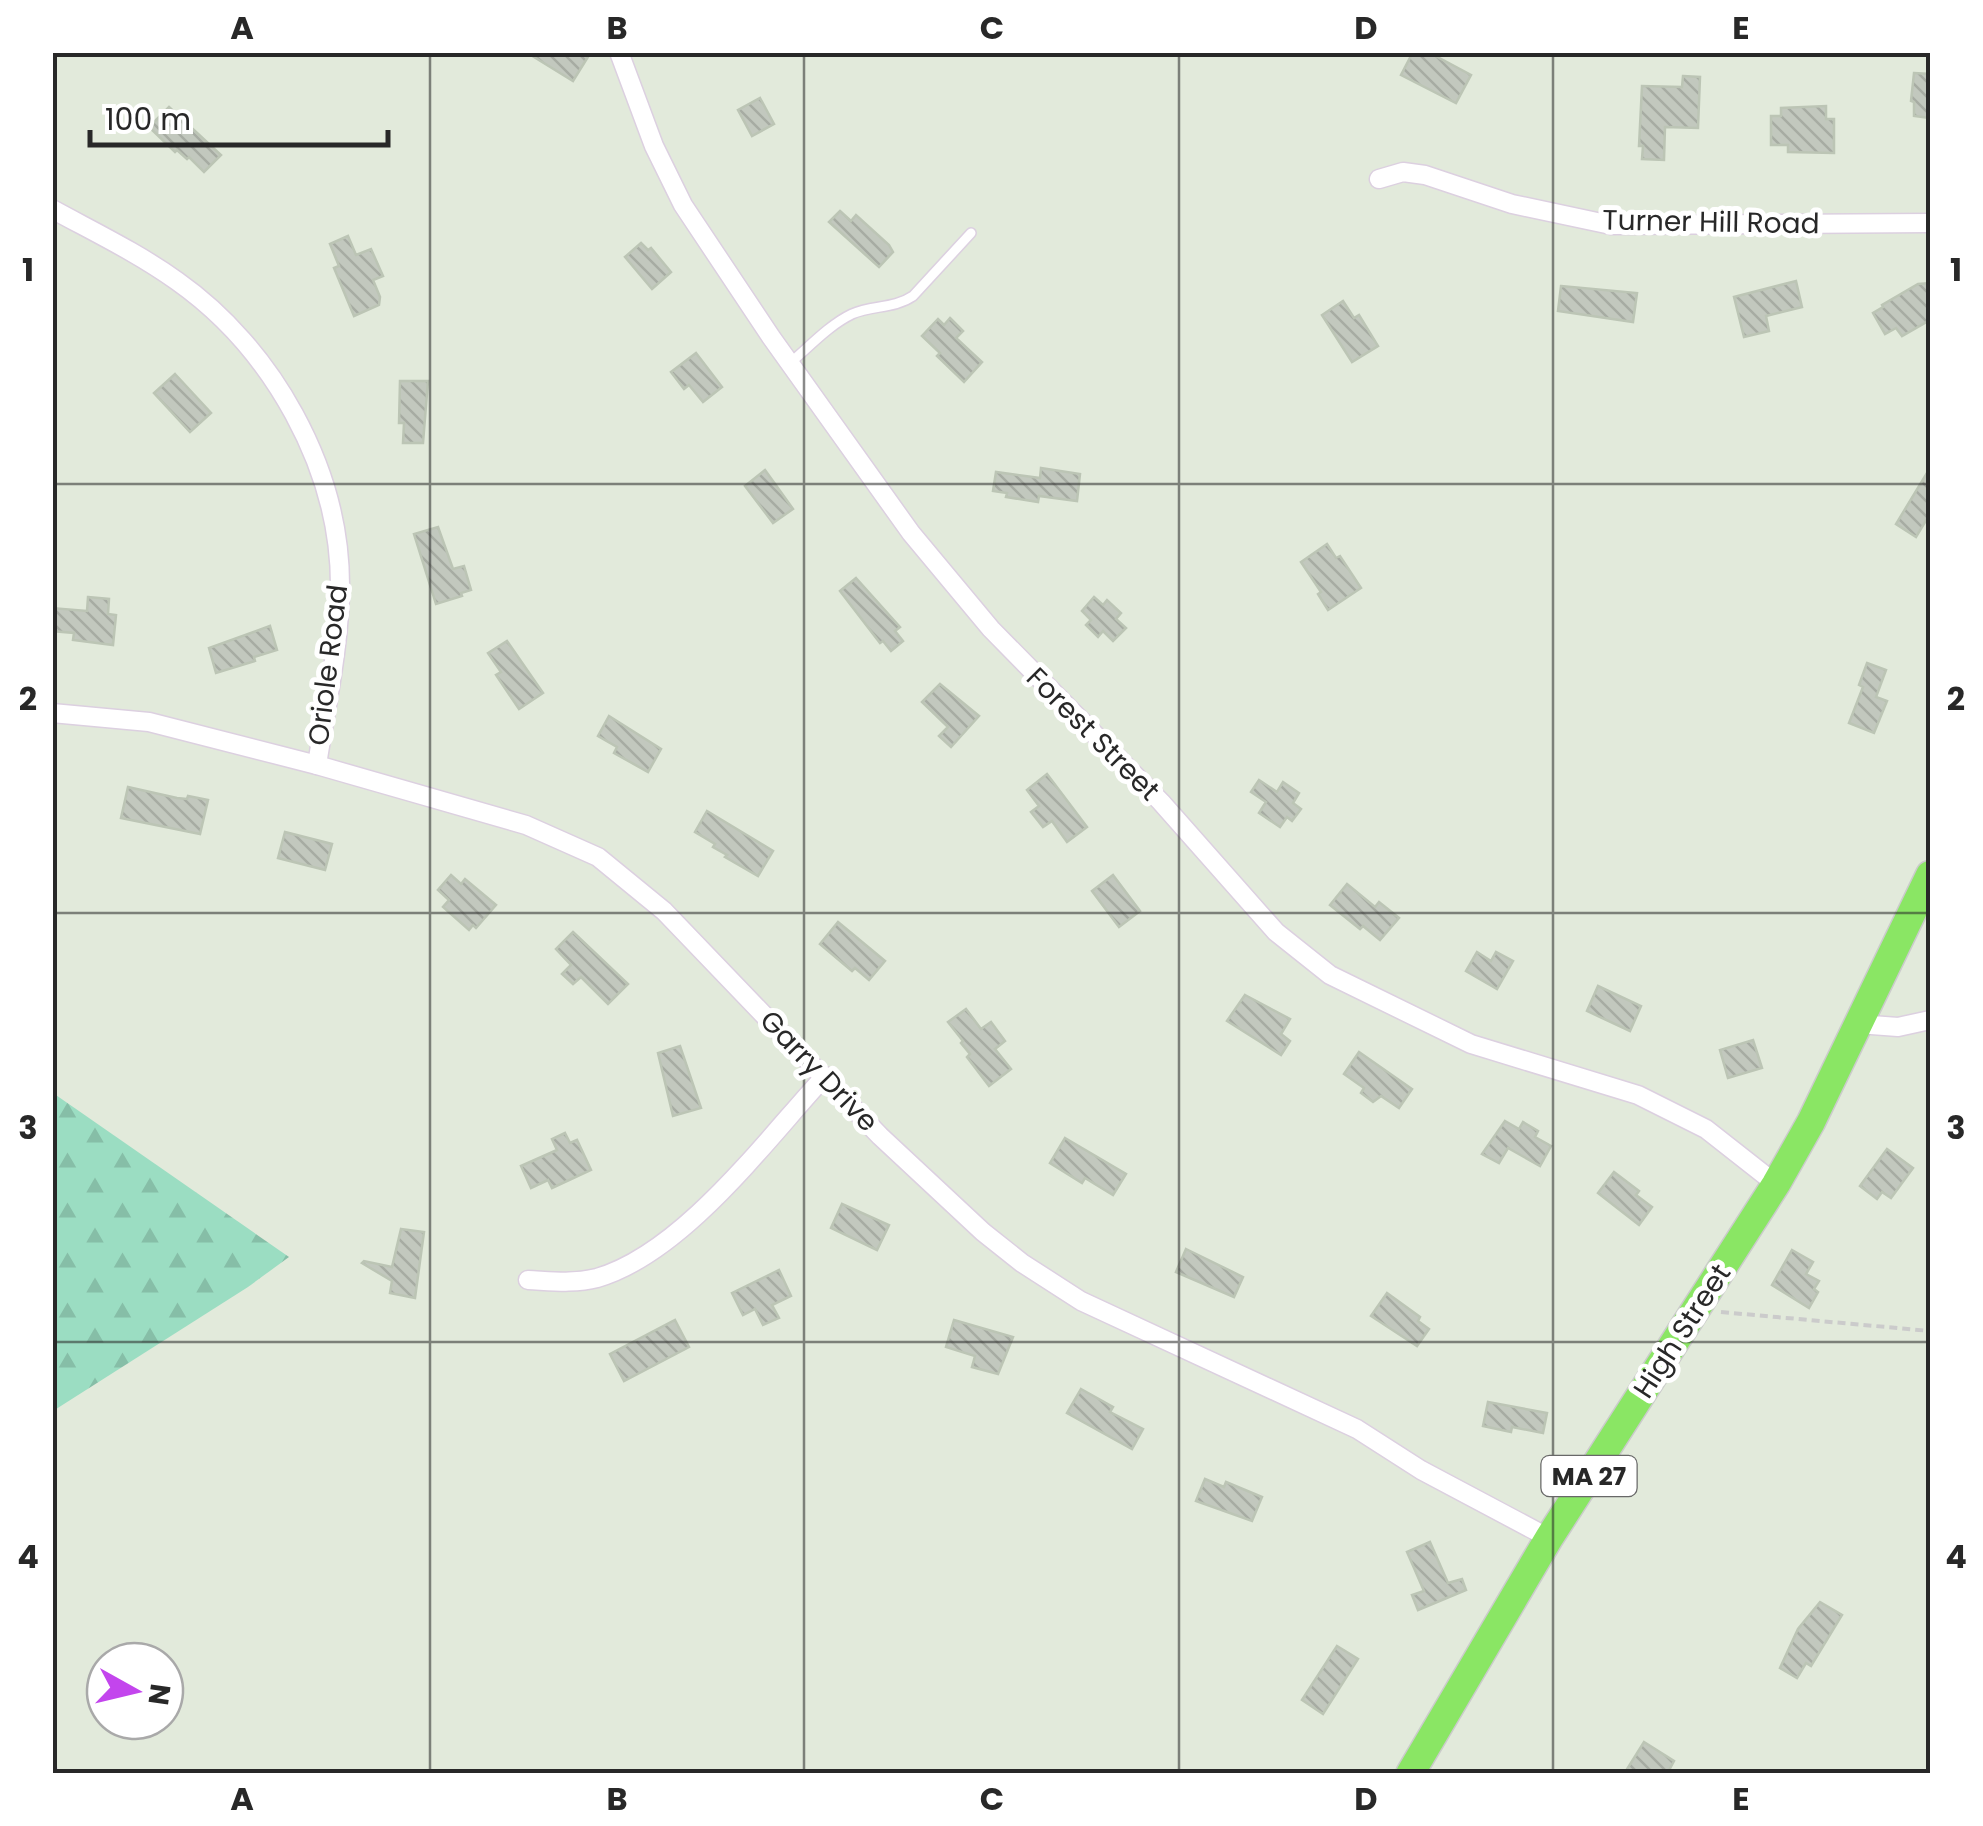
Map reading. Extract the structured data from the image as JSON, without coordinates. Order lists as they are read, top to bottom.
{
  "streets": {
    "main road": ["High Street", "MA 27"],
    "street": [
      "Turner Hill Road",
      "Oriole Road",
      "Forest Street",
      "Garry Drive"
    ]
  },
  "crossings": [
    ["Oriole Road", "Garry Drive"],
    ["Forest Street", "High Street"],
    ["Garry Drive", "High Street"]
  ],
  "scale_bar": "100 m",
  "north": "right",
  "grid": {
    "columns": [
      "A",
      "B",
      "C",
      "D",
      "E"
    ],
    "rows": [
      "1",
      "2",
      "3",
      "4"
    ]
  }
}
